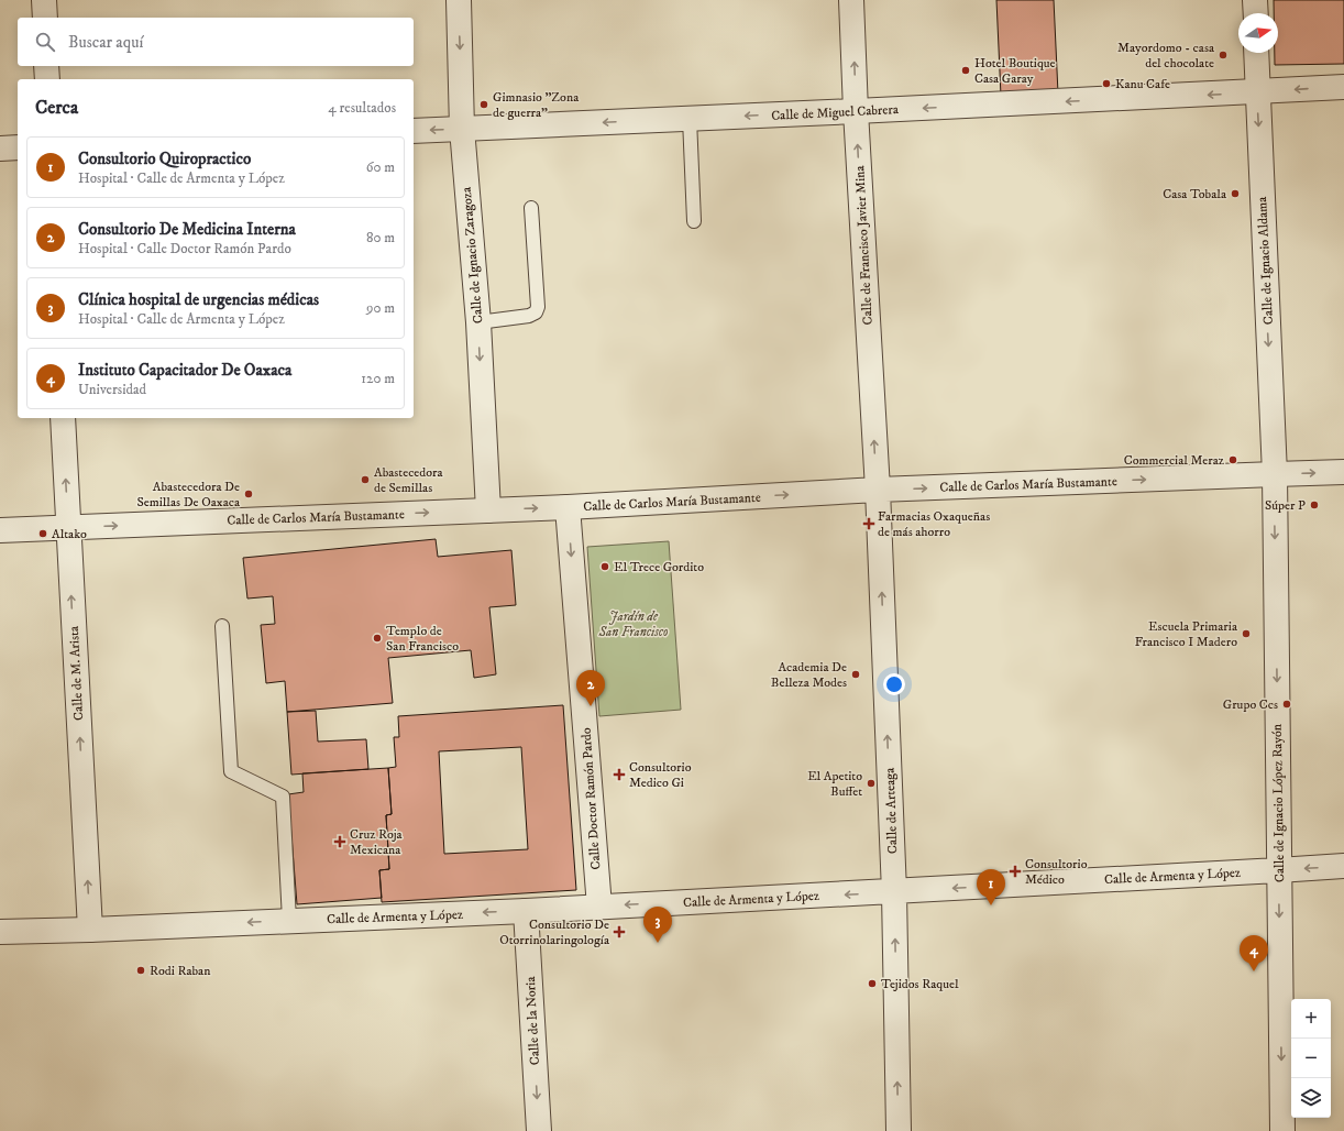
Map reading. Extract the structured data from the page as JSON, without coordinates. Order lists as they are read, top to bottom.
{
  "streets": {
    "street": [
      "Calle de Miguel Cabrera",
      "Calle de Francisco Javier Mina",
      "Calle de Ignacio Zaragoza",
      "Calle de Ignacio Aldama",
      "Calle de Carlos María Bustamante",
      "Calle de M. Arista",
      "Calle Doctor Ramón Pardo",
      "Calle de Ignacio López Rayón",
      "Calle de Arteaga",
      "Calle de Armenta y López",
      "Calle de la Noria"
    ]
  },
  "crossings": [
    ["Calle de Miguel Cabrera", "Calle de Francisco Javier Mina"],
    ["Calle de Miguel Cabrera", "Calle de Ignacio Zaragoza"],
    ["Calle de Miguel Cabrera", "Calle de Ignacio Aldama"],
    ["Calle de Francisco Javier Mina", "Calle de Carlos María Bustamante"],
    ["Calle de Francisco Javier Mina", "Calle de Arteaga"],
    ["Calle de Ignacio Zaragoza", "Calle de Carlos María Bustamante"],
    ["Calle de Ignacio Aldama", "Calle de Carlos María Bustamante"],
    ["Calle de Ignacio Aldama", "Calle de Ignacio López Rayón"],
    ["Calle de Carlos María Bustamante", "Calle de M. Arista"],
    ["Calle de Carlos María Bustamante", "Calle Doctor Ramón Pardo"],
    ["Calle de Carlos María Bustamante", "Calle de Ignacio López Rayón"],
    ["Calle de Carlos María Bustamante", "Calle de Arteaga"],
    ["Calle de M. Arista", "Calle de Armenta y López"],
    ["Calle Doctor Ramón Pardo", "Calle de Armenta y López"],
    ["Calle de Ignacio López Rayón", "Calle de Armenta y López"],
    ["Calle de Arteaga", "Calle de Armenta y López"],
    ["Calle de Armenta y López", "Calle de la Noria"]
  ],
  "one_way": [
    "Calle de Miguel Cabrera",
    "Calle de Francisco Javier Mina",
    "Calle de Ignacio Zaragoza",
    "Calle de Ignacio Aldama",
    "Calle de Carlos María Bustamante",
    "Calle de M. Arista",
    "Calle Doctor Ramón Pardo",
    "Calle de Ignacio López Rayón",
    "Calle de Arteaga",
    "Calle de Armenta y López",
    "Calle de la Noria"
  ],
  "parks": ["Jardín de San Francisco"],
  "places": {
    "other": [
      "Mayordomo - casa del chocolate",
      "Hotel Boutique Casa Garay",
      "Kanu Cafe",
      "Gimnasio \"Zona de guerra\"",
      "Casa Tobala",
      "Commercial Meraz",
      "Abastecedora de Semillas",
      "Abastecedora De Semillas De Oaxaca",
      "Súper P",
      "Altako",
      "El Trece Gordito",
      "Escuela Primaria Francisco I Madero",
      "Templo de San Francisco",
      "Academia De Belleza Modes",
      "Grupo Ccs",
      "El Apetito Buffet",
      "Rodi Raban",
      "Tejidos Raquel"
    ],
    "health": [
      "Farmacias Oxaqueñas de más ahorro",
      "Consultorio Medico Gi",
      "Cruz Roja Mexicana",
      "Consultorio Médico",
      "Consultorio De Otorrinolaringología"
    ]
  },
  "north": "right",
  "page": {
    "search": "Buscar aquí",
    "heading": ["Cerca", "4 resultados"],
    "list": [
      {
        "mark": "1",
        "name": "Consultorio Quiropractico",
        "note": "Hospital · Calle de Armenta y López",
        "value": "60 m"
      },
      {
        "mark": "2",
        "name": "Consultorio De Medicina Interna",
        "note": "Hospital · Calle Doctor Ramón Pardo",
        "value": "80 m"
      },
      {
        "mark": "3",
        "name": "Clínica hospital de urgencias médicas",
        "note": "Hospital · Calle de Armenta y López",
        "value": "90 m"
      },
      {
        "mark": "4",
        "name": "Instituto Capacitador De Oaxaca",
        "note": "Universidad",
        "value": "120 m"
      }
    ],
    "pins": [
      "2",
      "1",
      "3",
      "4"
    ],
    "map_buttons": ["+", "−"]
  }
}
